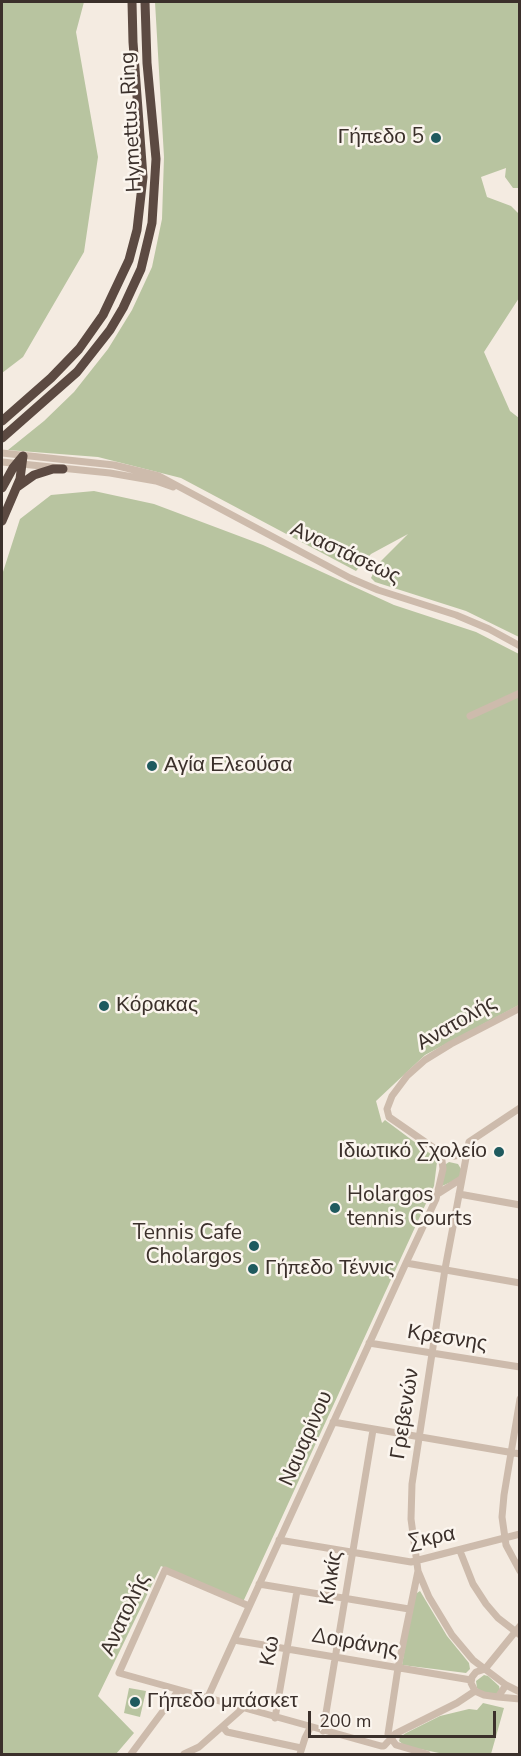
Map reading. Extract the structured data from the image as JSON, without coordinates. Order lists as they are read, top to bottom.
{
  "streets": {
    "highway": ["Hymettus Ring"],
    "street": [
      "Αναστάσεως",
      "Ανατολής",
      "Κρεσνης",
      "Γρεβενών",
      "Ναυαρίνου",
      "Σκρα",
      "Κιλκίς",
      "Δοιράνης",
      "Κω"
    ]
  },
  "crossings": [
    ["Ανατολής", "Ναυαρίνου"],
    ["Κρεσνης", "Γρεβενών"],
    ["Κρεσνης", "Ναυαρίνου"],
    ["Γρεβενών", "Σκρα"],
    ["Ναυαρίνου", "Σκρα"],
    ["Ναυαρίνου", "Δοιράνης"],
    ["Σκρα", "Κιλκίς"],
    ["Κιλκίς", "Δοιράνης"],
    ["Δοιράνης", "Κω"]
  ],
  "places": [
    "Γήπεδο 5",
    "Αγία Ελεούσα",
    "Κόρακας",
    "Ιδιωτικό Σχολείο",
    "Holargos tennis Courts",
    "Tennis Cafe Cholargos",
    "Γήπεδο Τέννις",
    "Γήπεδο μπάσκετ"
  ],
  "scale_bar": "200 m"
}
